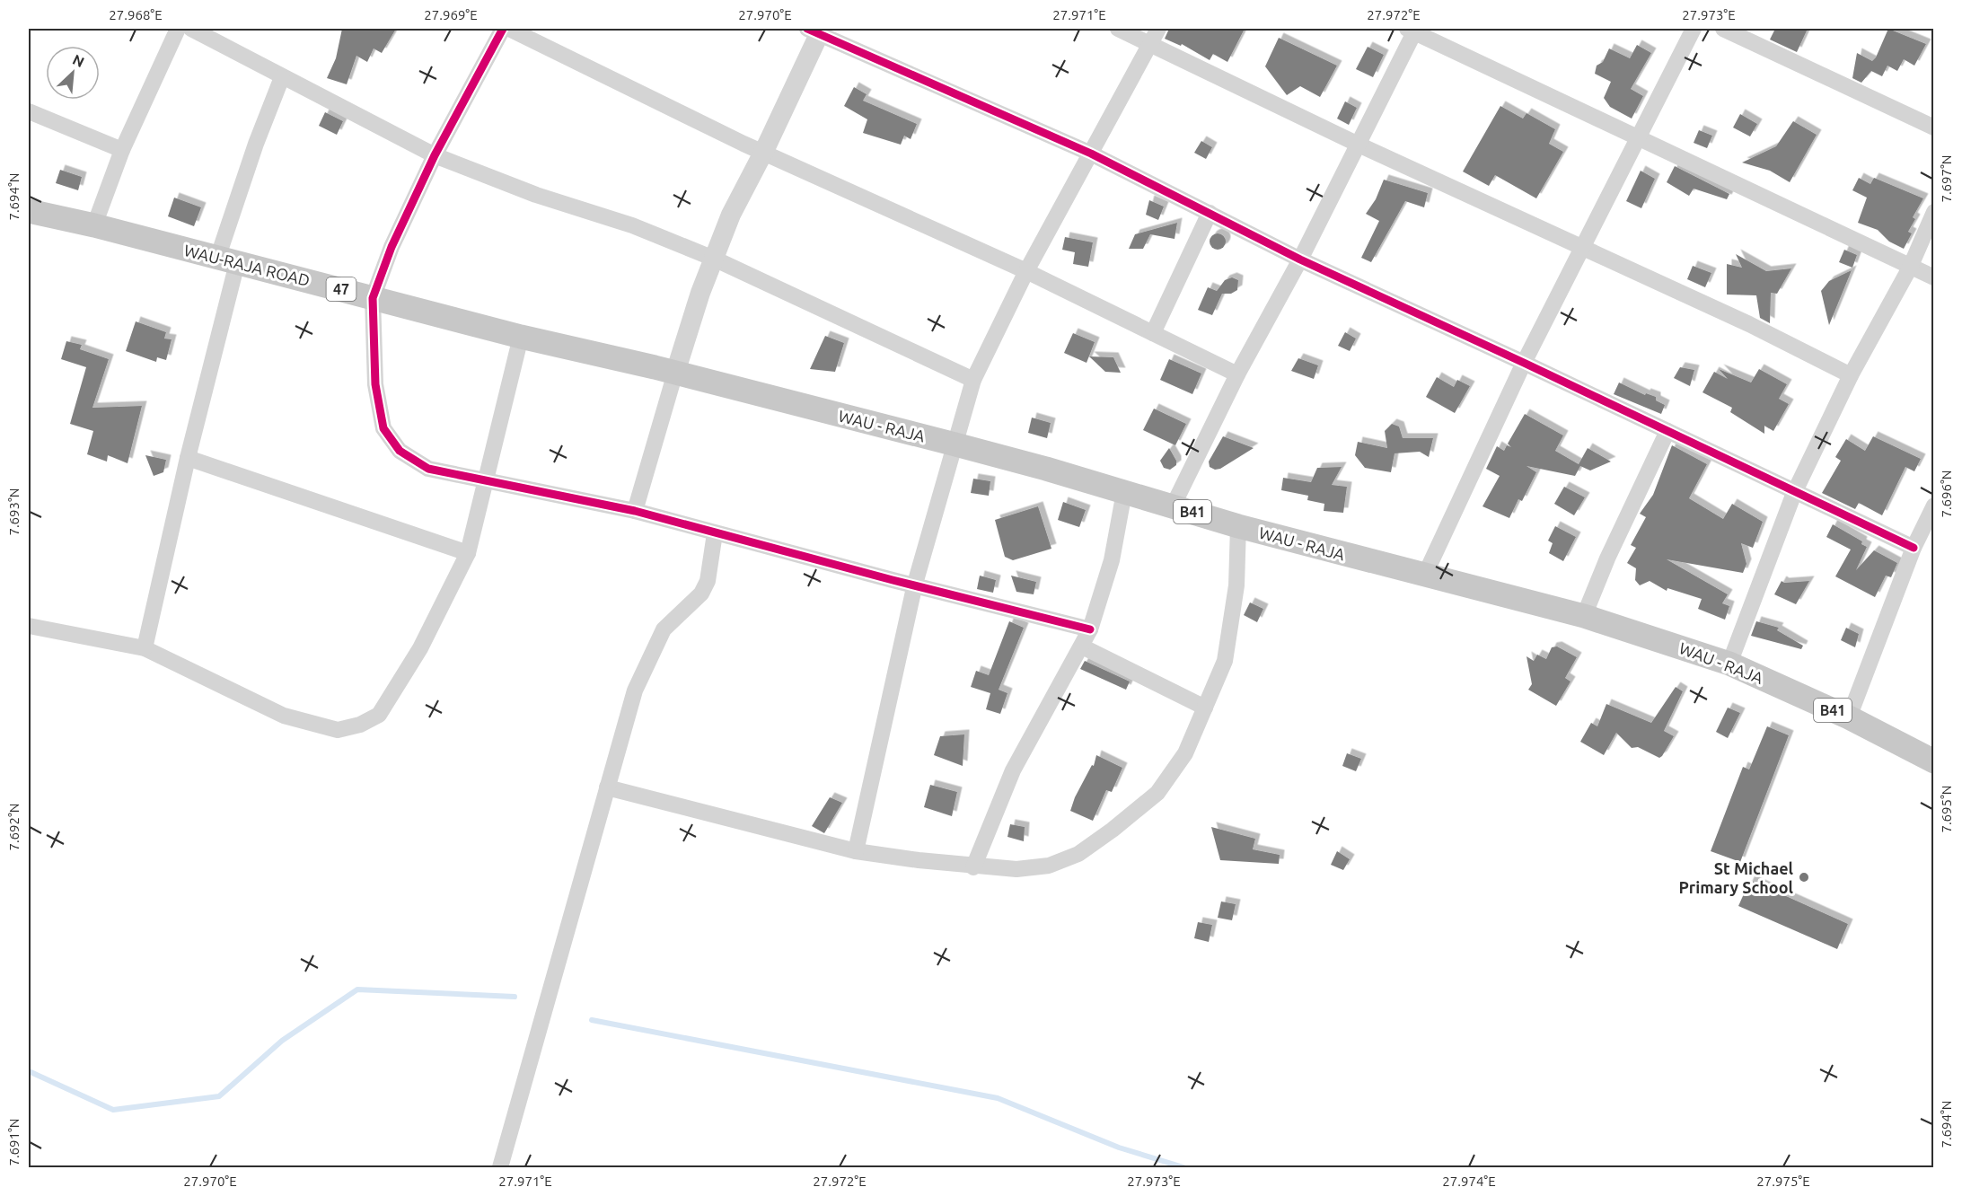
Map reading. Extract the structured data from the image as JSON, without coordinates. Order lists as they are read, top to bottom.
{
  "streets": {
    "main road": [
      "WAU-RAJA ROAD",
      "47",
      "WAU - RAJA",
      "B41"
    ]
  },
  "crossings": [
    ["WAU-RAJA ROAD", "WAU - RAJA"]
  ],
  "places": ["St Michael Primary School"],
  "north": "top right",
  "coordinates": [
    "27.968°E",
    "27.969°E",
    "27.970°E",
    "27.971°E",
    "27.972°E",
    "27.973°E",
    "7.697°N",
    "7.694°N",
    "7.696°N",
    "7.693°N",
    "7.695°N",
    "7.692°N",
    "7.691°N",
    "27.974°E",
    "27.975°E"
  ]
}
